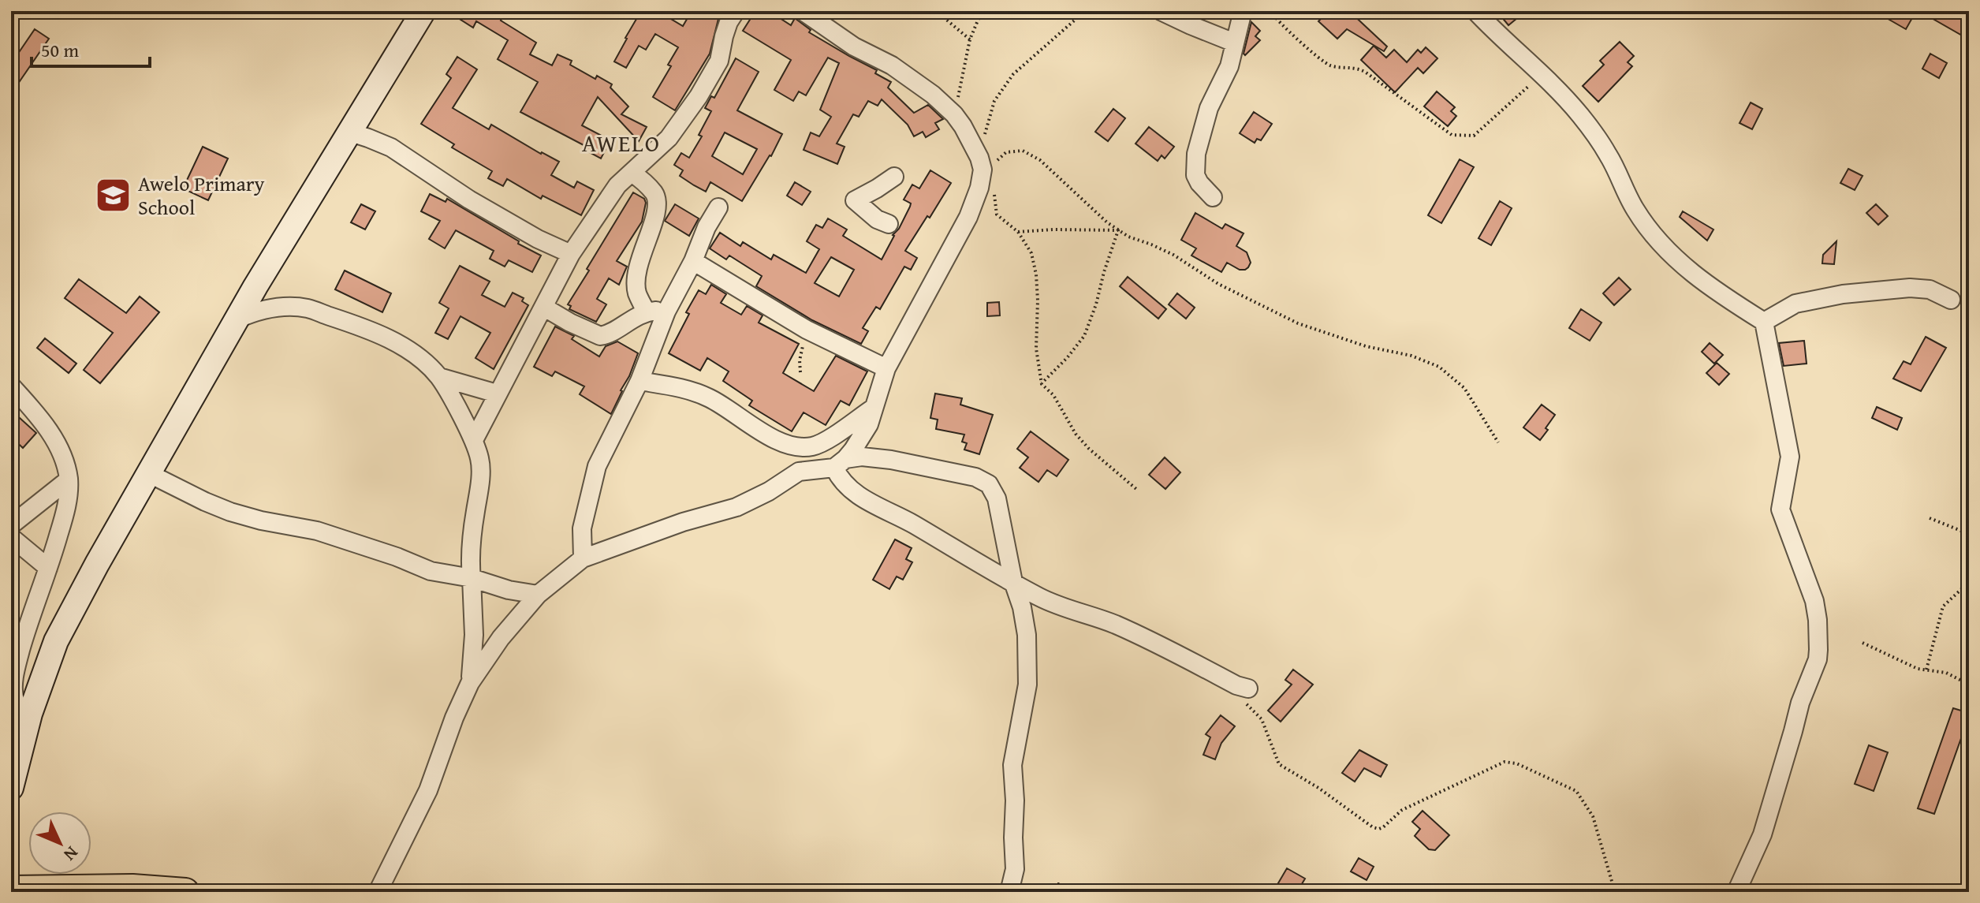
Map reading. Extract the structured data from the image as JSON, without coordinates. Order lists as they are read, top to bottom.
{
  "districts": ["AWELO"],
  "places": {
    "school or university": ["Awelo Primary School"]
  },
  "scale_bar": "50 m",
  "north": "bottom right"
}
